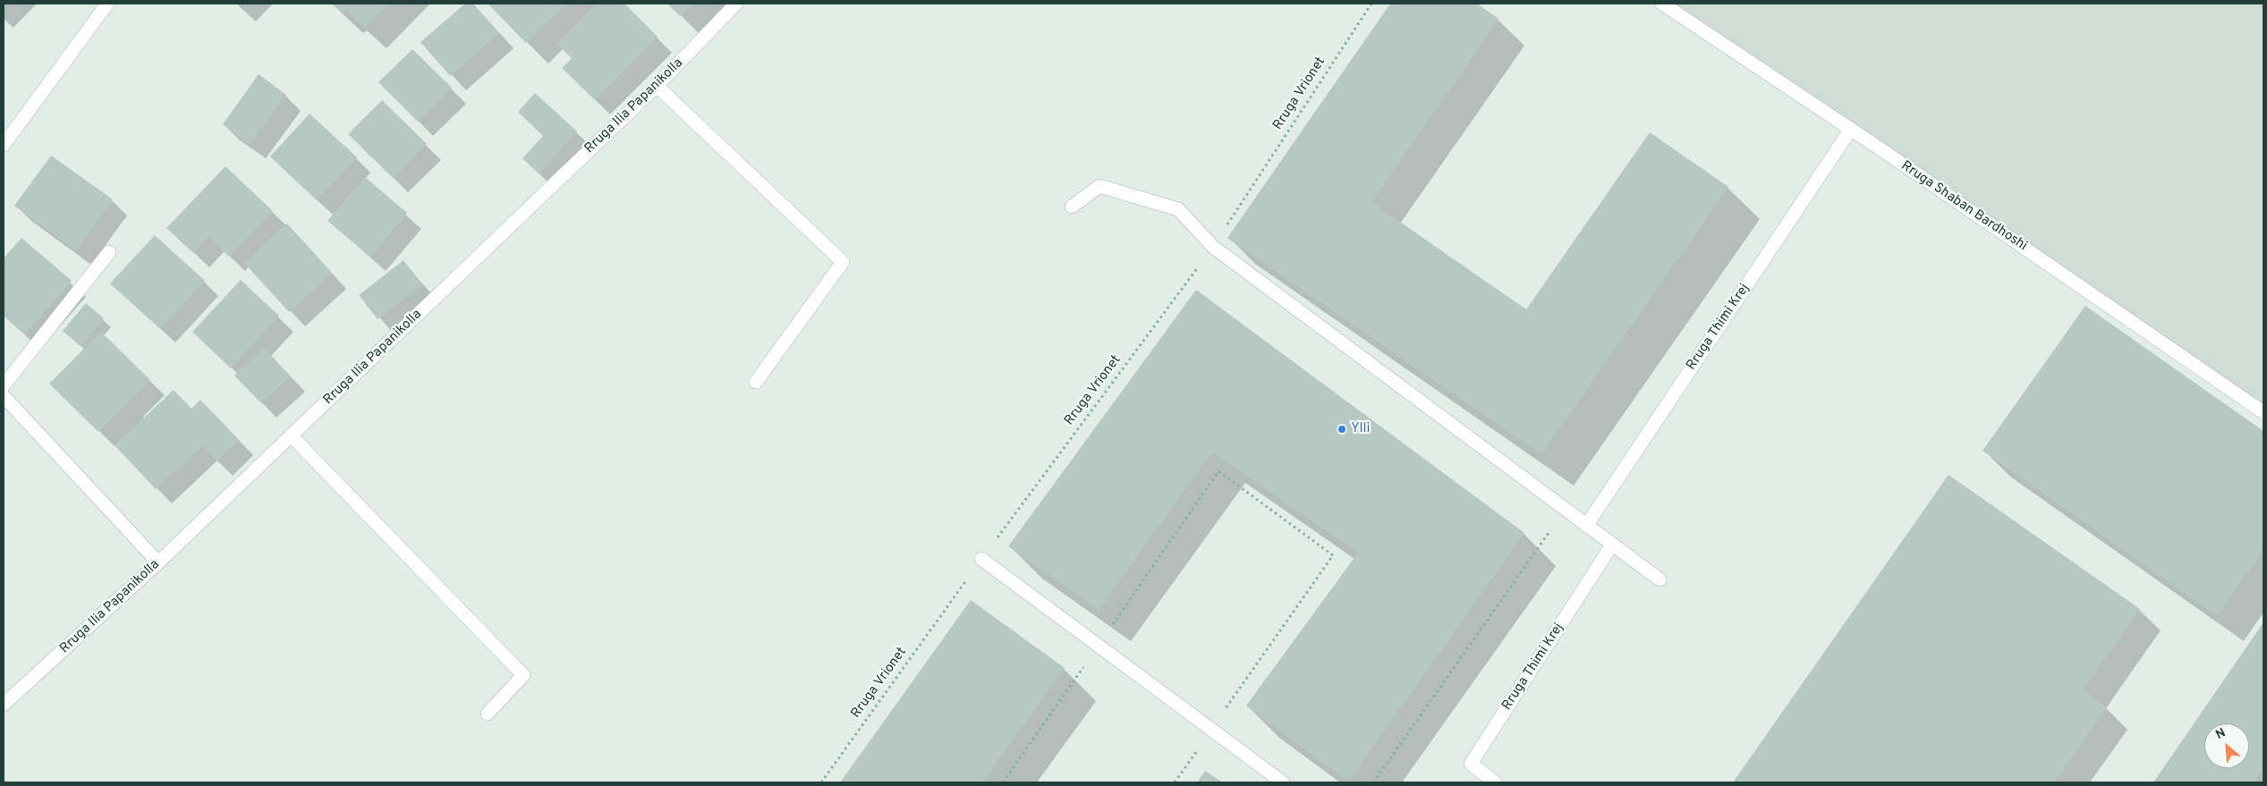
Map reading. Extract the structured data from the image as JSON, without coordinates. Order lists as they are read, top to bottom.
{
  "streets": {
    "street": ["Rruga Ilia Papanikolla", "Rruga Shaban Bardhoshi", "Rruga Thimi Krej"],
    "path": ["Rruga Vrionet"]
  },
  "crossings": [
    ["Rruga Shaban Bardhoshi", "Rruga Thimi Krej"]
  ],
  "places": ["Ylli"],
  "north": "top left"
}
